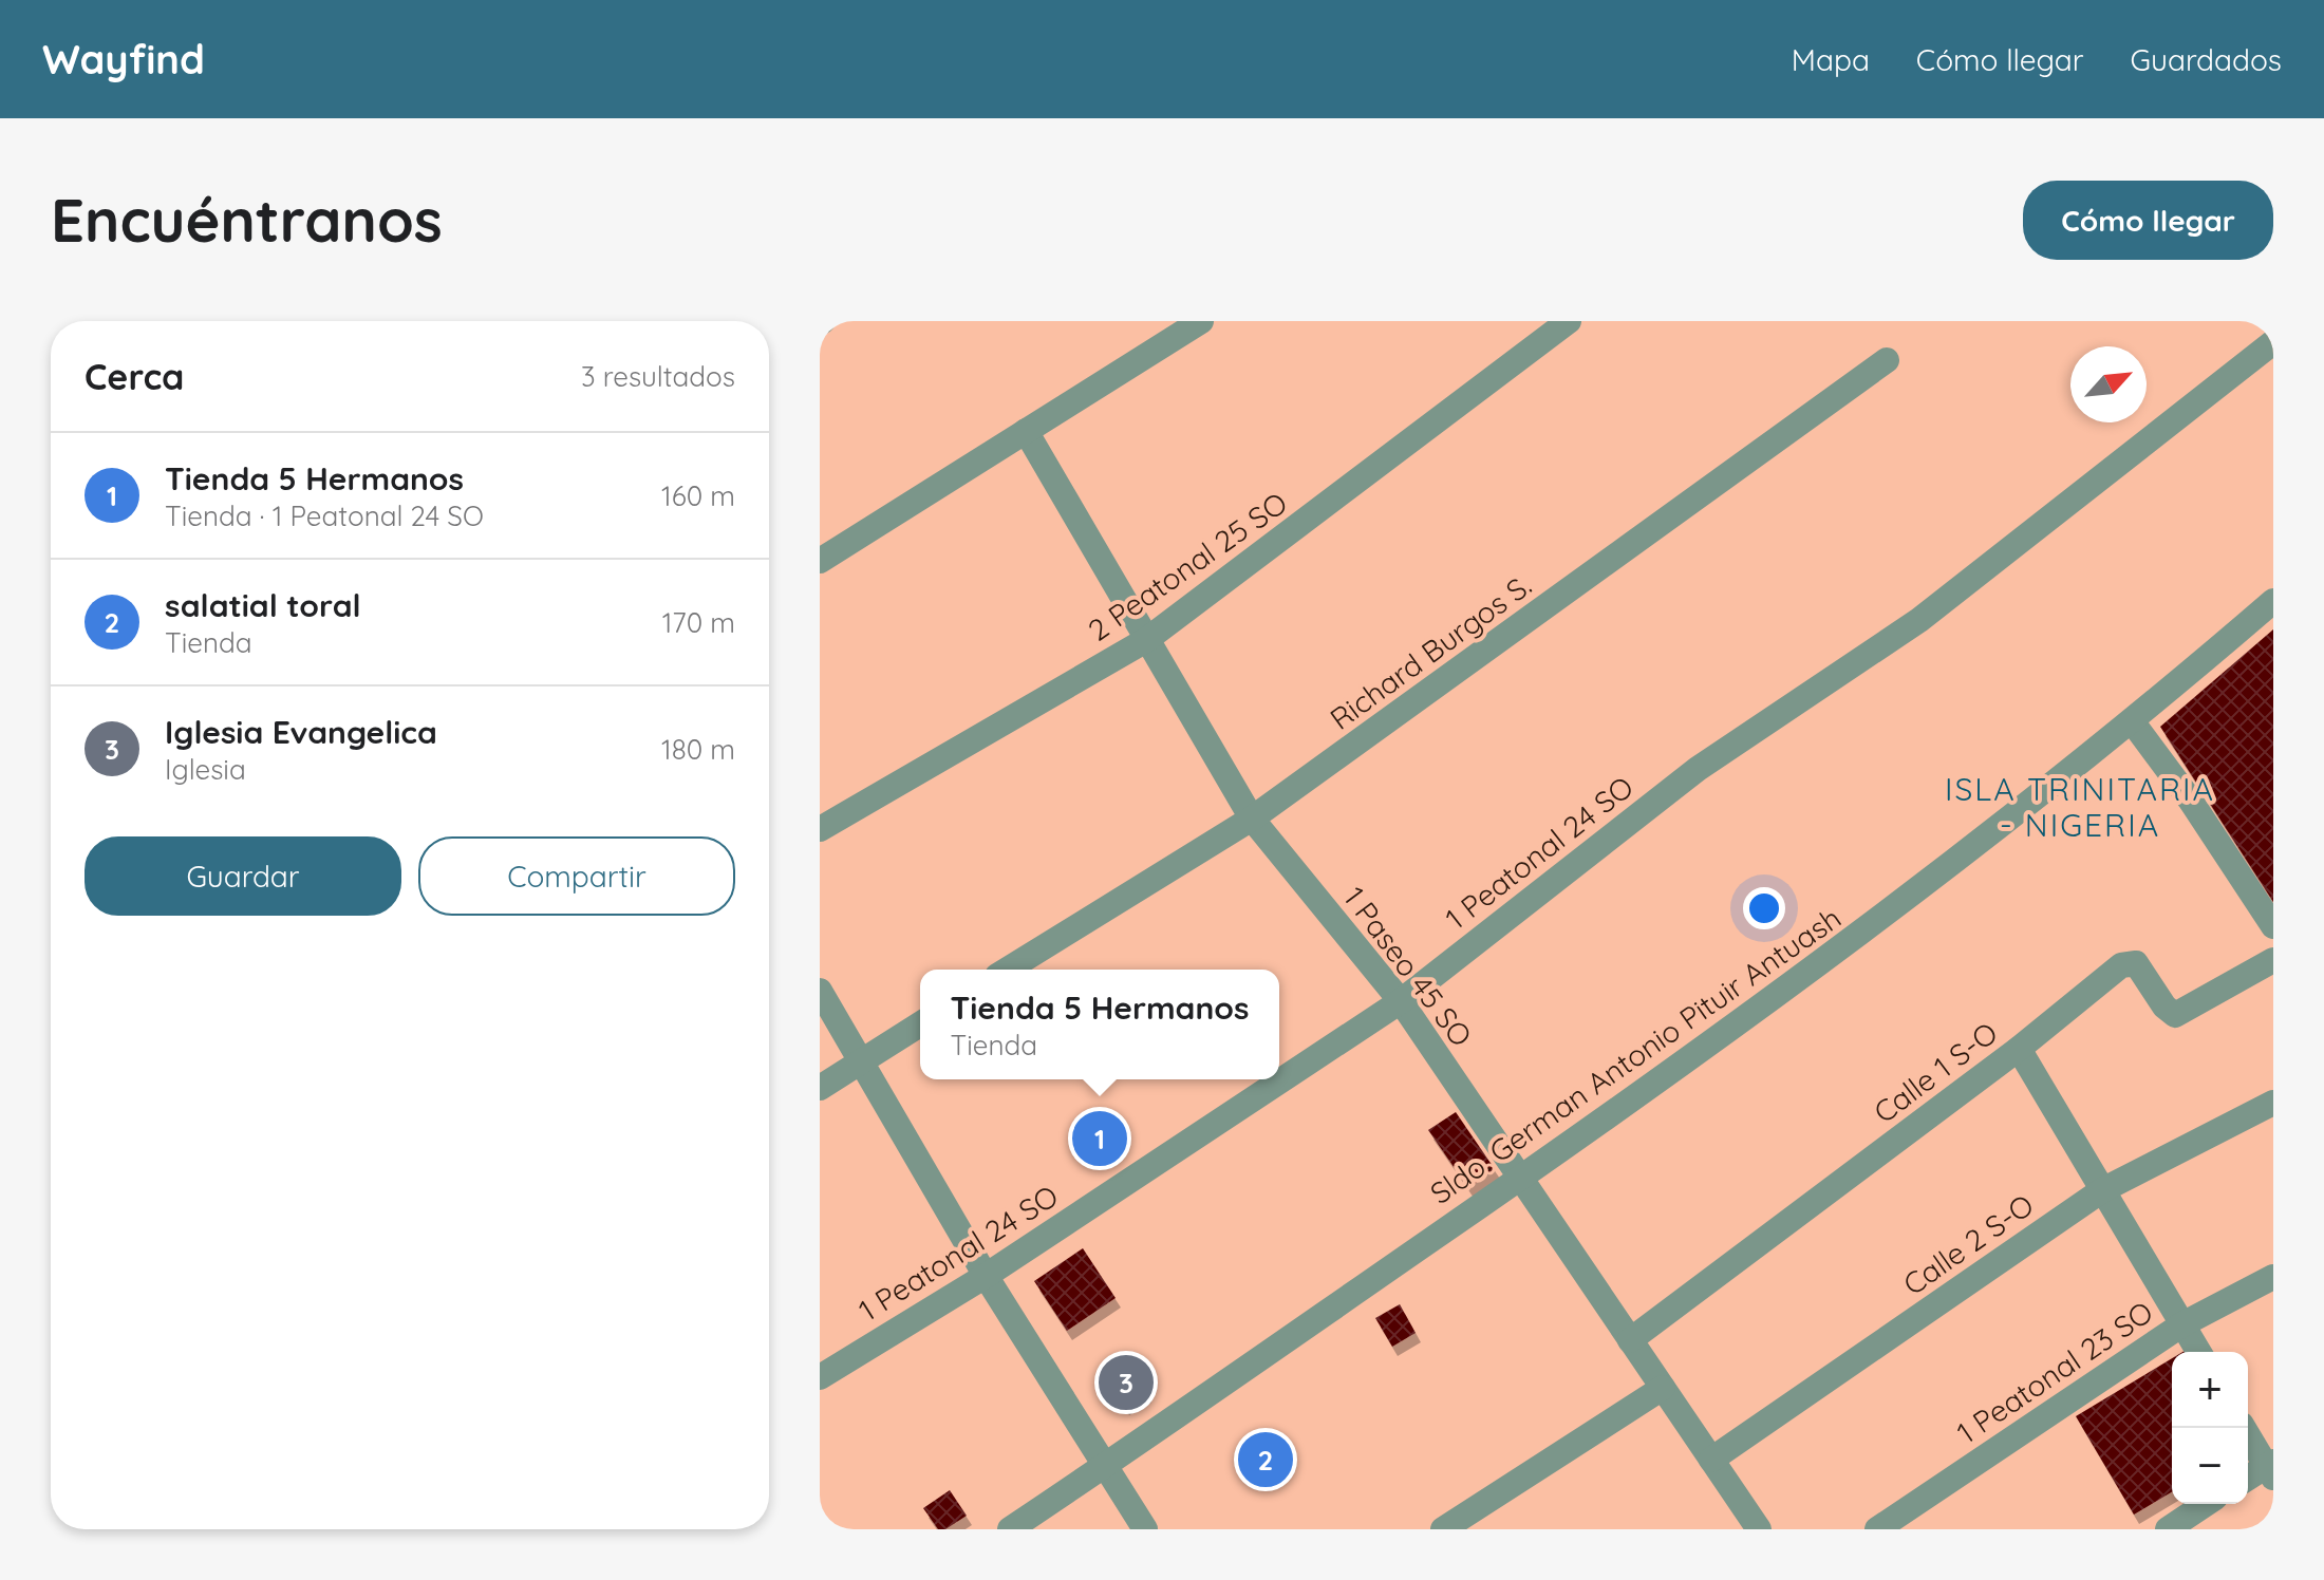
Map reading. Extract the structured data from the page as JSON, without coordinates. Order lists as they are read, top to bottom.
{
  "streets": {
    "street": [
      "2 Peatonal 25 SO",
      "Richard Burgos S.",
      "1 Peatonal 24 SO",
      "1 Paseo 45 SO",
      "Sldo. German Antonio Pituir Antuash",
      "Calle 1 S-O",
      "Calle 2 S-O",
      "1 Peatonal 23 SO"
    ]
  },
  "crossings": [
    ["2 Peatonal 25 SO", "1 Paseo 45 SO"],
    ["Richard Burgos S.", "1 Paseo 45 SO"],
    ["1 Peatonal 24 SO", "1 Paseo 45 SO"],
    ["1 Paseo 45 SO", "Sldo. German Antonio Pituir Antuash"],
    ["1 Paseo 45 SO", "Calle 1 S-O"],
    ["1 Paseo 45 SO", "Calle 2 S-O"]
  ],
  "districts": ["ISLA TRINITARIA - NIGERIA"],
  "north": "top right",
  "page": {
    "header": "Wayfind",
    "nav": ["Mapa", "Cómo llegar", "Guardados"],
    "buttons": [
      "Cómo llegar",
      ["Guardar", "Compartir"]
    ],
    "title": "Encuéntranos",
    "heading": ["Cerca", "3 resultados"],
    "list": [
      {
        "mark": "1",
        "name": "Tienda 5 Hermanos",
        "note": "Tienda · 1 Peatonal 24 SO",
        "value": "160 m"
      },
      {
        "mark": "2",
        "name": "salatial toral",
        "note": "Tienda",
        "value": "170 m"
      },
      {
        "mark": "3",
        "name": "Iglesia Evangelica",
        "note": "Iglesia",
        "value": "180 m"
      }
    ],
    "popup": ["Tienda 5 Hermanos", "Tienda"],
    "pins": ["1", "3", "2"],
    "map_buttons": ["+", "−"]
  }
}
